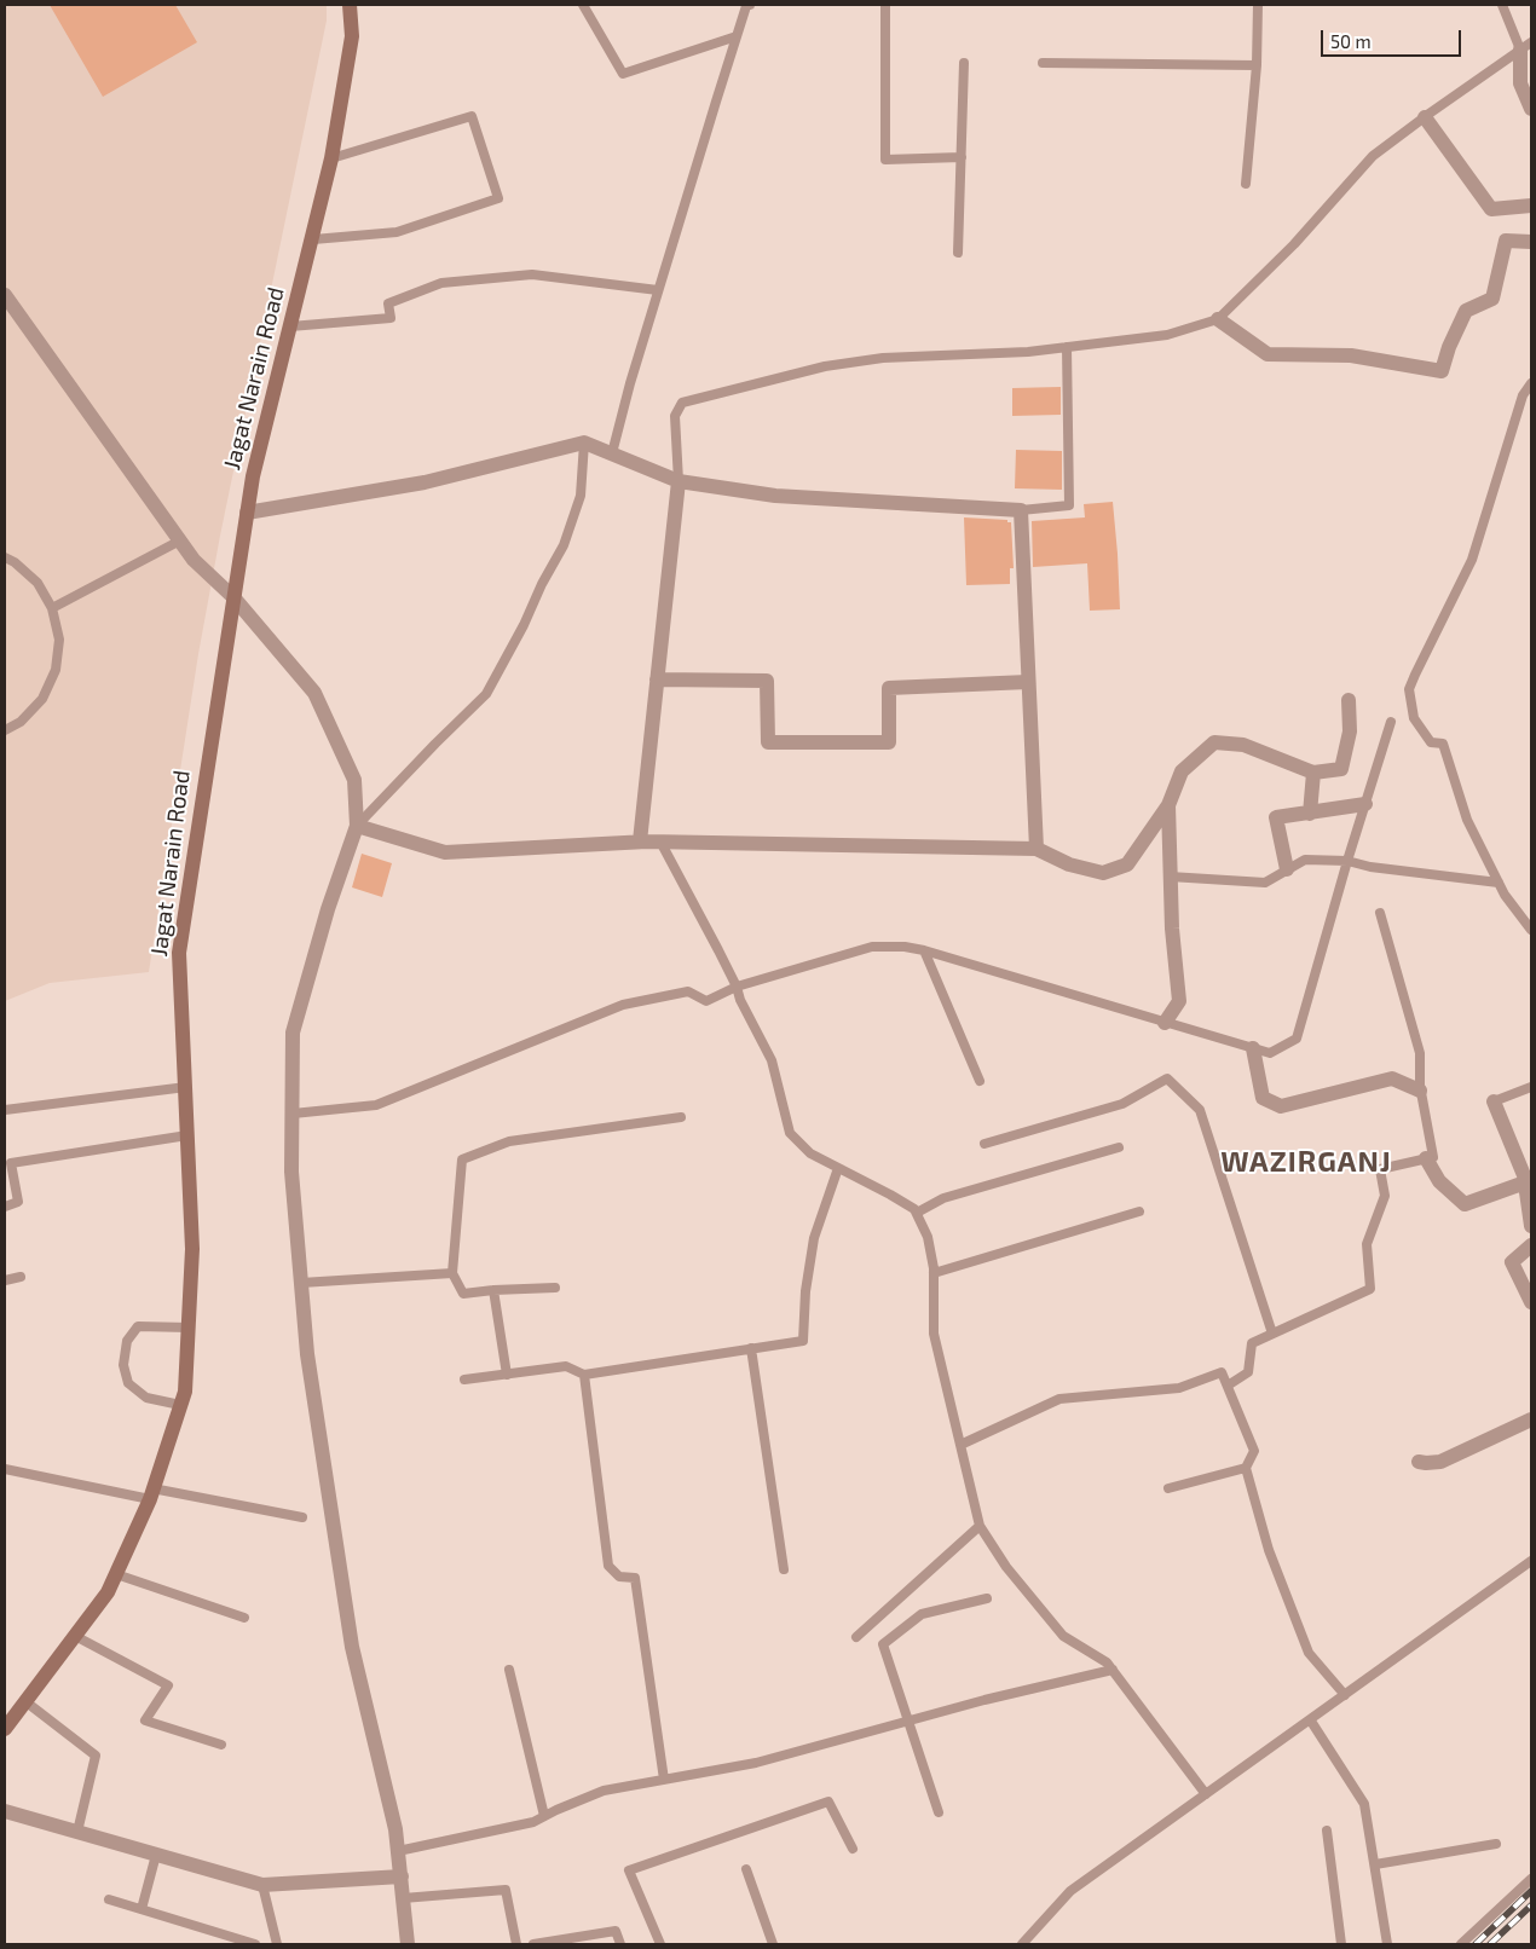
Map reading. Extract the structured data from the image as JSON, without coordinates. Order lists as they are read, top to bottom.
{
  "streets": {
    "street": ["Jagat Narain Road"]
  },
  "districts": ["WAZIRGANJ"],
  "scale_bar": "50 m"
}
